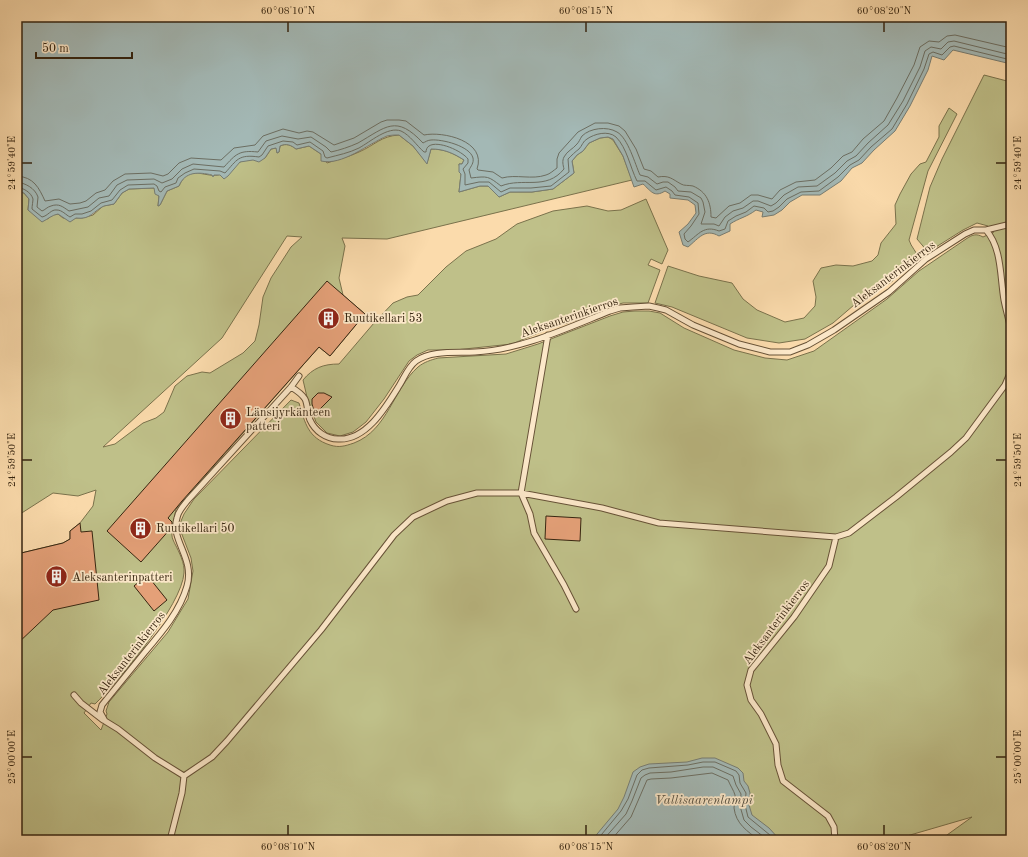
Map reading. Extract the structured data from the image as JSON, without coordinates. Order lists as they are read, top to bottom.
{
  "streets": {
    "lane": ["Aleksanterinkierros"]
  },
  "water": ["Vallisaarenlampi"],
  "places": {
    "building": [
      "Ruutikellari 53",
      "Länsijyrkänteen patteri",
      "Ruutikellari 50",
      "Aleksanterinpatteri"
    ]
  },
  "scale_bar": "50 m",
  "coordinates": [
    "60°08'10\"N",
    "60°08'15\"N",
    "60°08'20\"N",
    "24°59'40\"E",
    "24°59'50\"E",
    "25°00'00\"E"
  ]
}
